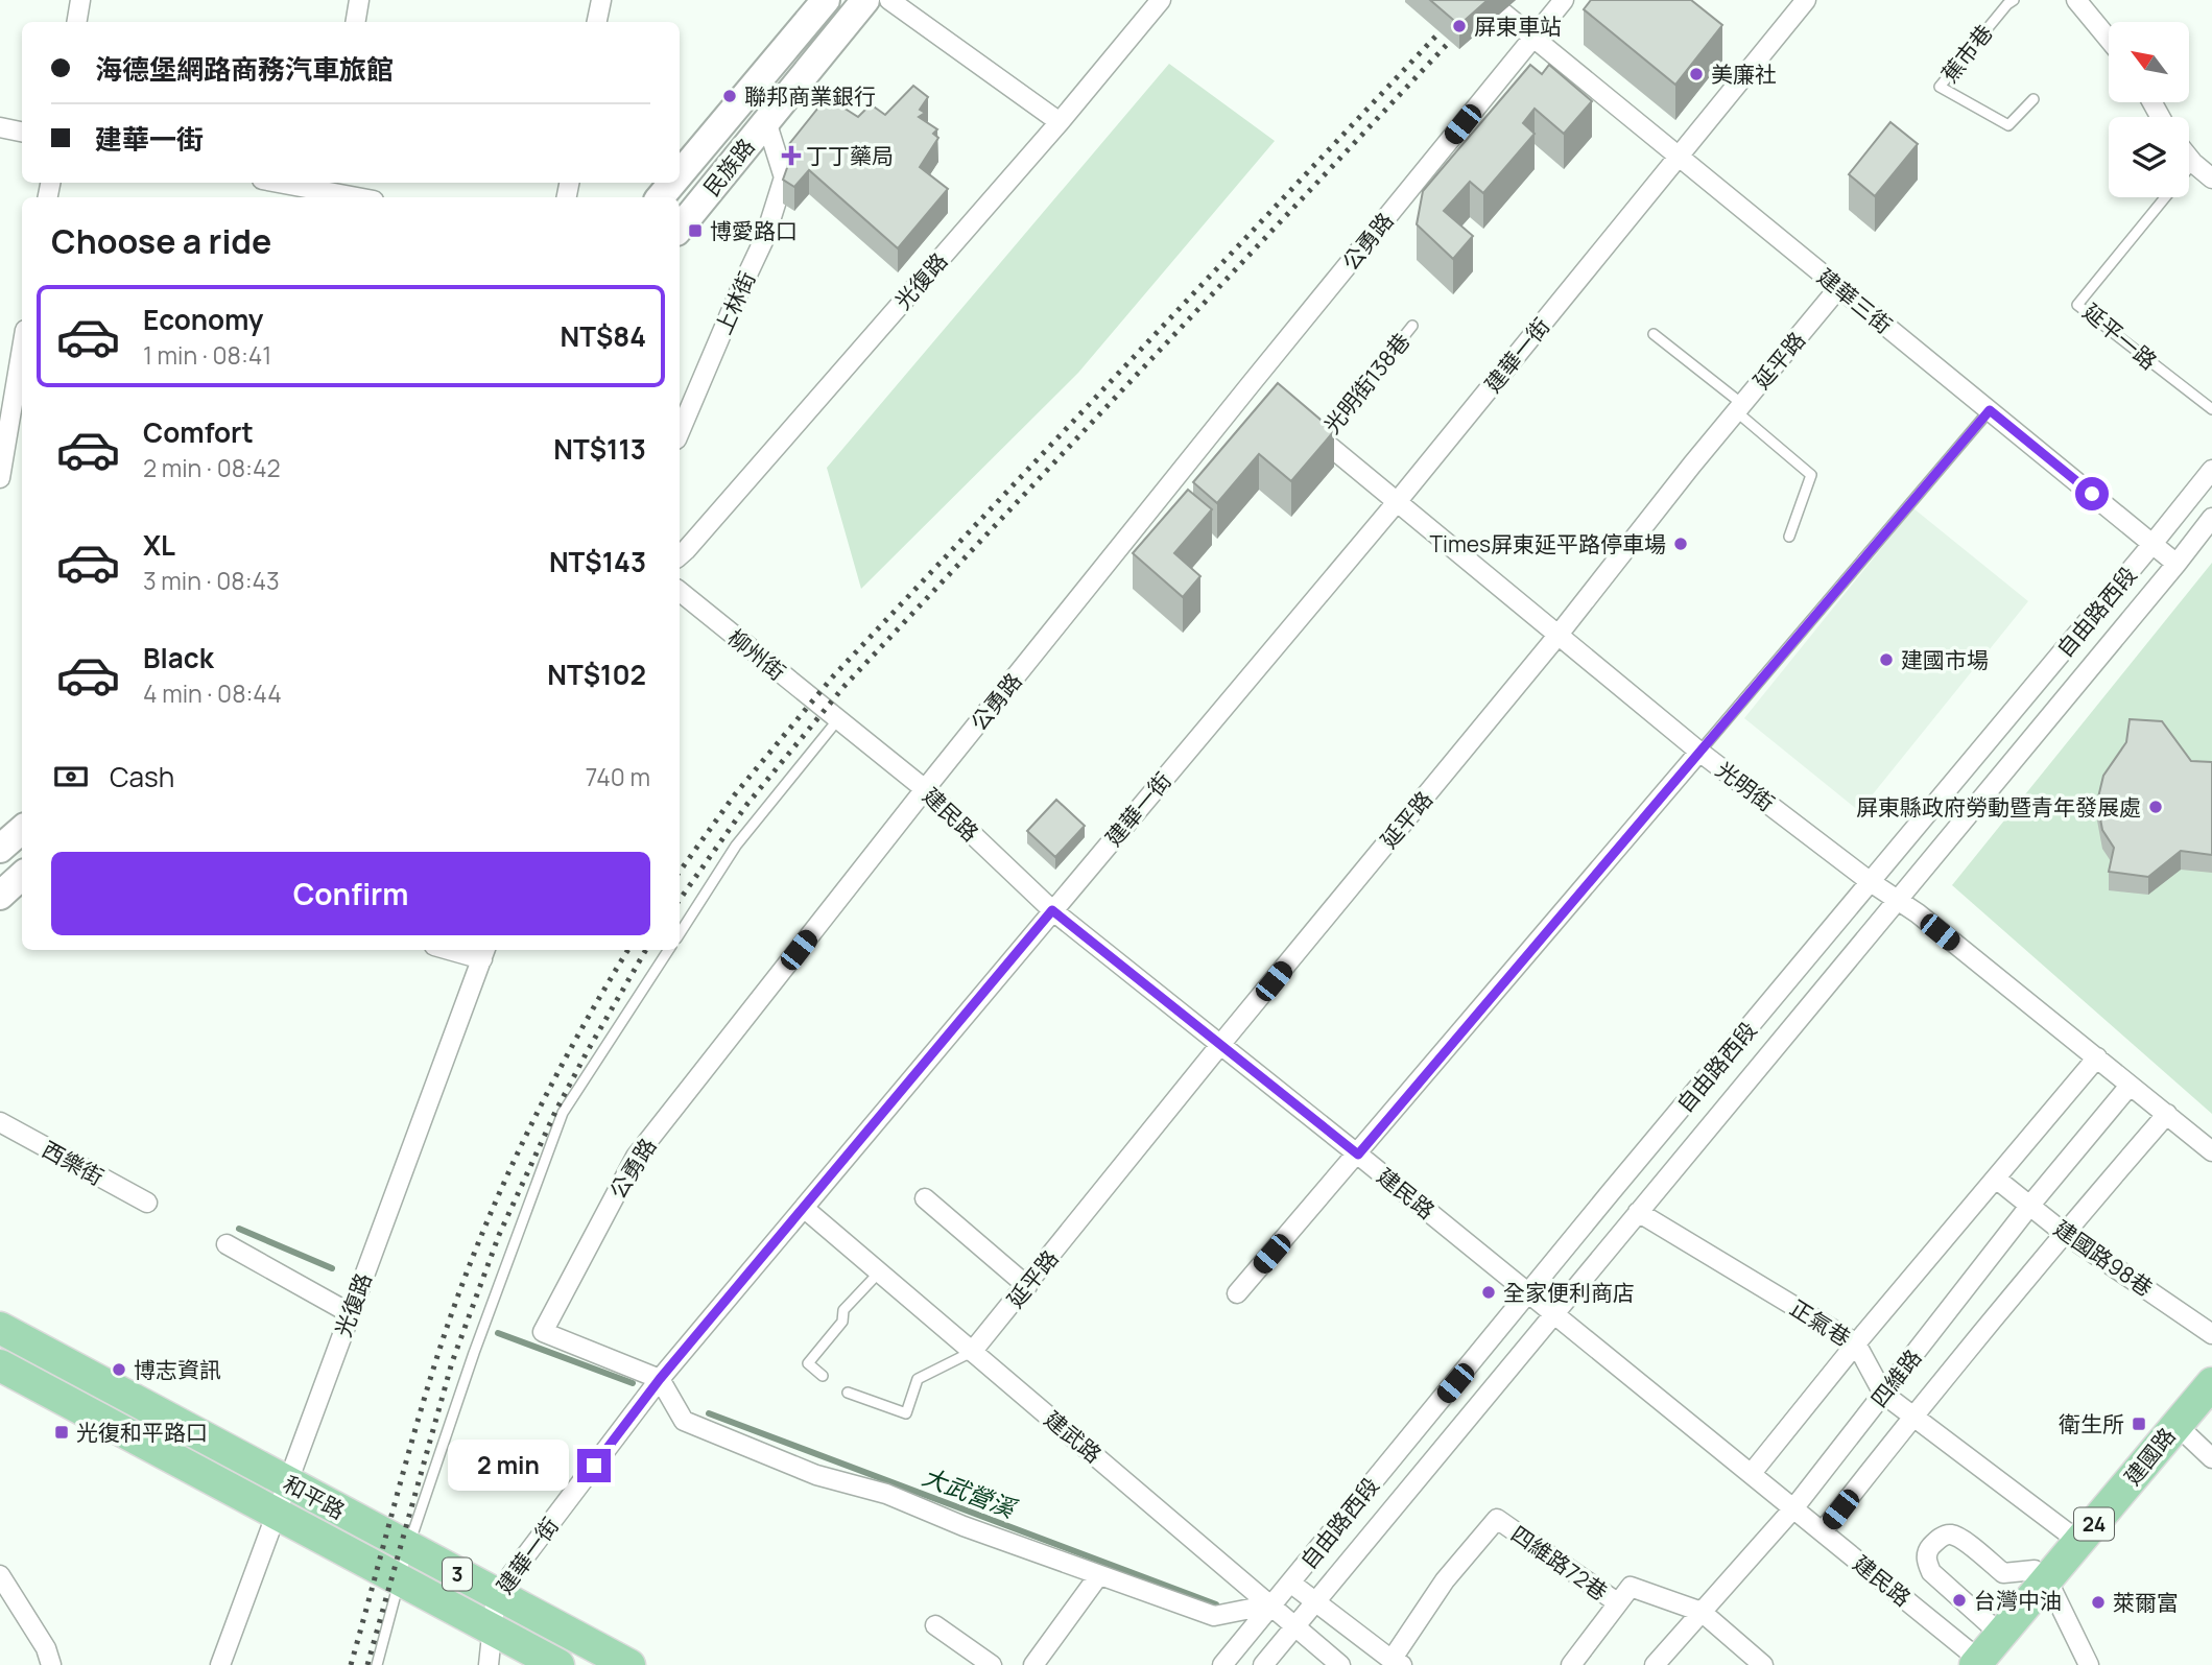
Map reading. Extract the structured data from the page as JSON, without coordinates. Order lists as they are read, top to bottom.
{
  "streets": {
    "main road": [
      "建國路",
      "和平路",
      "24",
      "3"
    ],
    "street": [
      "民族路",
      "公勇路",
      "光復路",
      "建華三街",
      "上林街",
      "建華一街",
      "延平路",
      "自由路西段",
      "柳州街",
      "光明街",
      "建民路",
      "西樂街",
      "建國路98巷",
      "正氣巷",
      "四維路",
      "建武路",
      "四維路72巷"
    ],
    "lane": ["蕉市巷", "延平一路", "光明街138巷"]
  },
  "crossings": [
    ["民族路", "上林街"],
    ["公勇路", "建華三街"],
    ["公勇路", "建華一街"],
    ["公勇路", "建民路"],
    ["光復路", "和平路"],
    ["建華三街", "建華一街"],
    ["建華三街", "延平路"],
    ["建華三街", "自由路西段"],
    ["建華一街", "光明街"],
    ["建華一街", "建民路"],
    ["建華一街", "建武路"],
    ["建華一街", "和平路"],
    ["延平路", "光明街"],
    ["延平路", "建民路"],
    ["延平路", "建武路"],
    ["光明街138巷", "光明街"],
    ["自由路西段", "光明街"],
    ["自由路西段", "建民路"],
    ["自由路西段", "正氣巷"],
    ["自由路西段", "建武路"],
    ["柳州街", "建民路"],
    ["光明街", "四維路"],
    ["建民路", "四維路"],
    ["建民路", "建國路"],
    ["建國路98巷", "四維路"],
    ["正氣巷", "四維路"],
    ["正氣巷", "建國路"],
    ["四維路", "四維路72巷"]
  ],
  "water": ["大武營溪"],
  "places": {
    "other": [
      "屏東車站",
      "美廉社",
      "聯邦商業銀行",
      "Times屏東延平路停車場",
      "建國市場",
      "屏東縣政府勞動暨青年發展處",
      "全家便利商店",
      "博志資訊",
      "台灣中油",
      "萊爾富"
    ],
    "health": ["丁丁藥局"],
    "transit": ["博愛路口", "衛生所", "光復和平路口"]
  },
  "north": "top left",
  "page": {
    "banner": ["海德堡網路商務汽車旅館", "建華一街"],
    "heading": "Choose a ride",
    "list": [
      {
        "name": "Economy",
        "note": "1 min · 08:41",
        "value": "NT$84"
      },
      {
        "name": "Comfort",
        "note": "2 min · 08:42",
        "value": "NT$113"
      },
      {
        "name": "XL",
        "note": "3 min · 08:43",
        "value": "NT$143"
      },
      {
        "name": "Black",
        "note": "4 min · 08:44",
        "value": "NT$102"
      }
    ],
    "pay": ["Cash", "740 m"],
    "buttons": "Confirm",
    "bubble": "2 min"
  }
}
